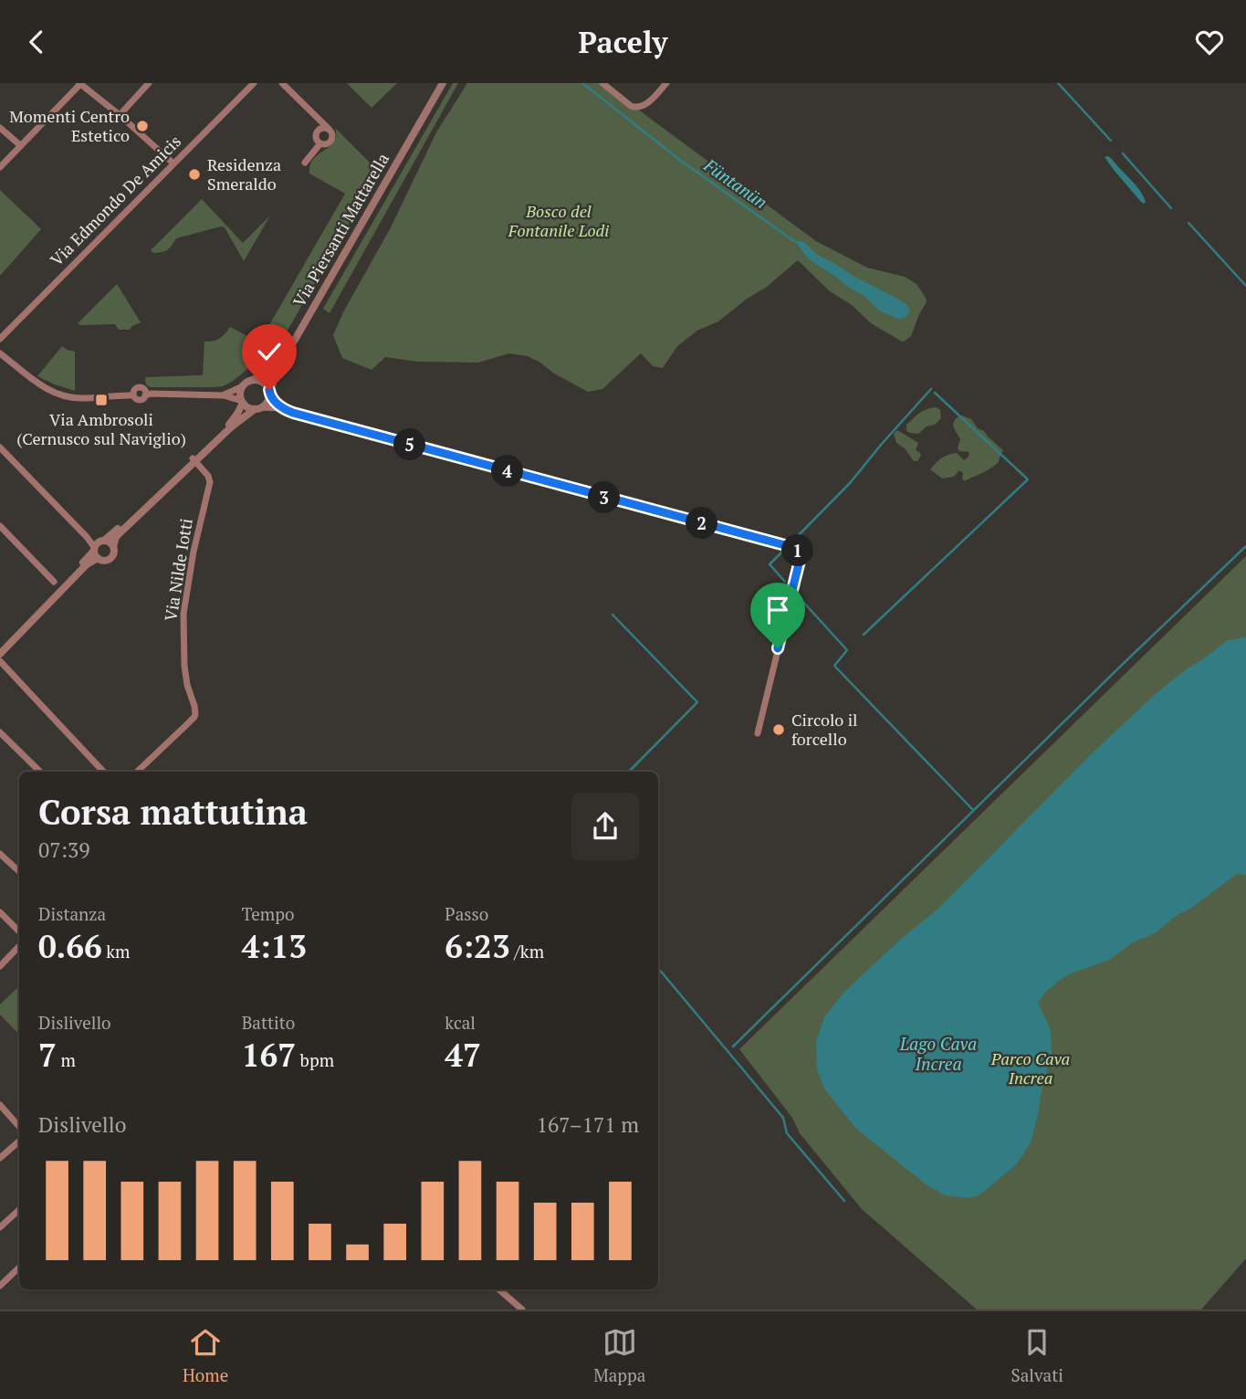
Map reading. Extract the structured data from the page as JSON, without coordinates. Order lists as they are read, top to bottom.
{
  "streets": {
    "street": ["Via Edmondo De Amicis", "Via Piersanti Mattarella", "Via Nilde Iotti"]
  },
  "water": ["Füntanün", "Lago Cava Increa"],
  "parks": ["Bosco del Fontanile Lodi", "Parco Cava Increa"],
  "places": {
    "other": ["Momenti Centro Estetico", "Residenza Smeraldo", "Circolo il forcello"],
    "transit": ["Via Ambrosoli (Cernusco sul Naviglio)"]
  },
  "page": {
    "header": "Pacely",
    "pins": [
      "5",
      "4",
      "3",
      "2",
      "1"
    ],
    "heading": ["Corsa mattutina", "07:39"],
    "stats": [
      ["Distanza", "0.66 km"],
      ["Tempo", "4:13"],
      ["Passo", "6:23 /km"],
      ["Dislivello", "7 m"],
      ["Battito", "167 bpm"],
      ["kcal", "47"]
    ],
    "chart": ["Dislivello", "167–171 m"],
    "tabs": ["Home", "Mappa", "Salvati"]
  }
}
